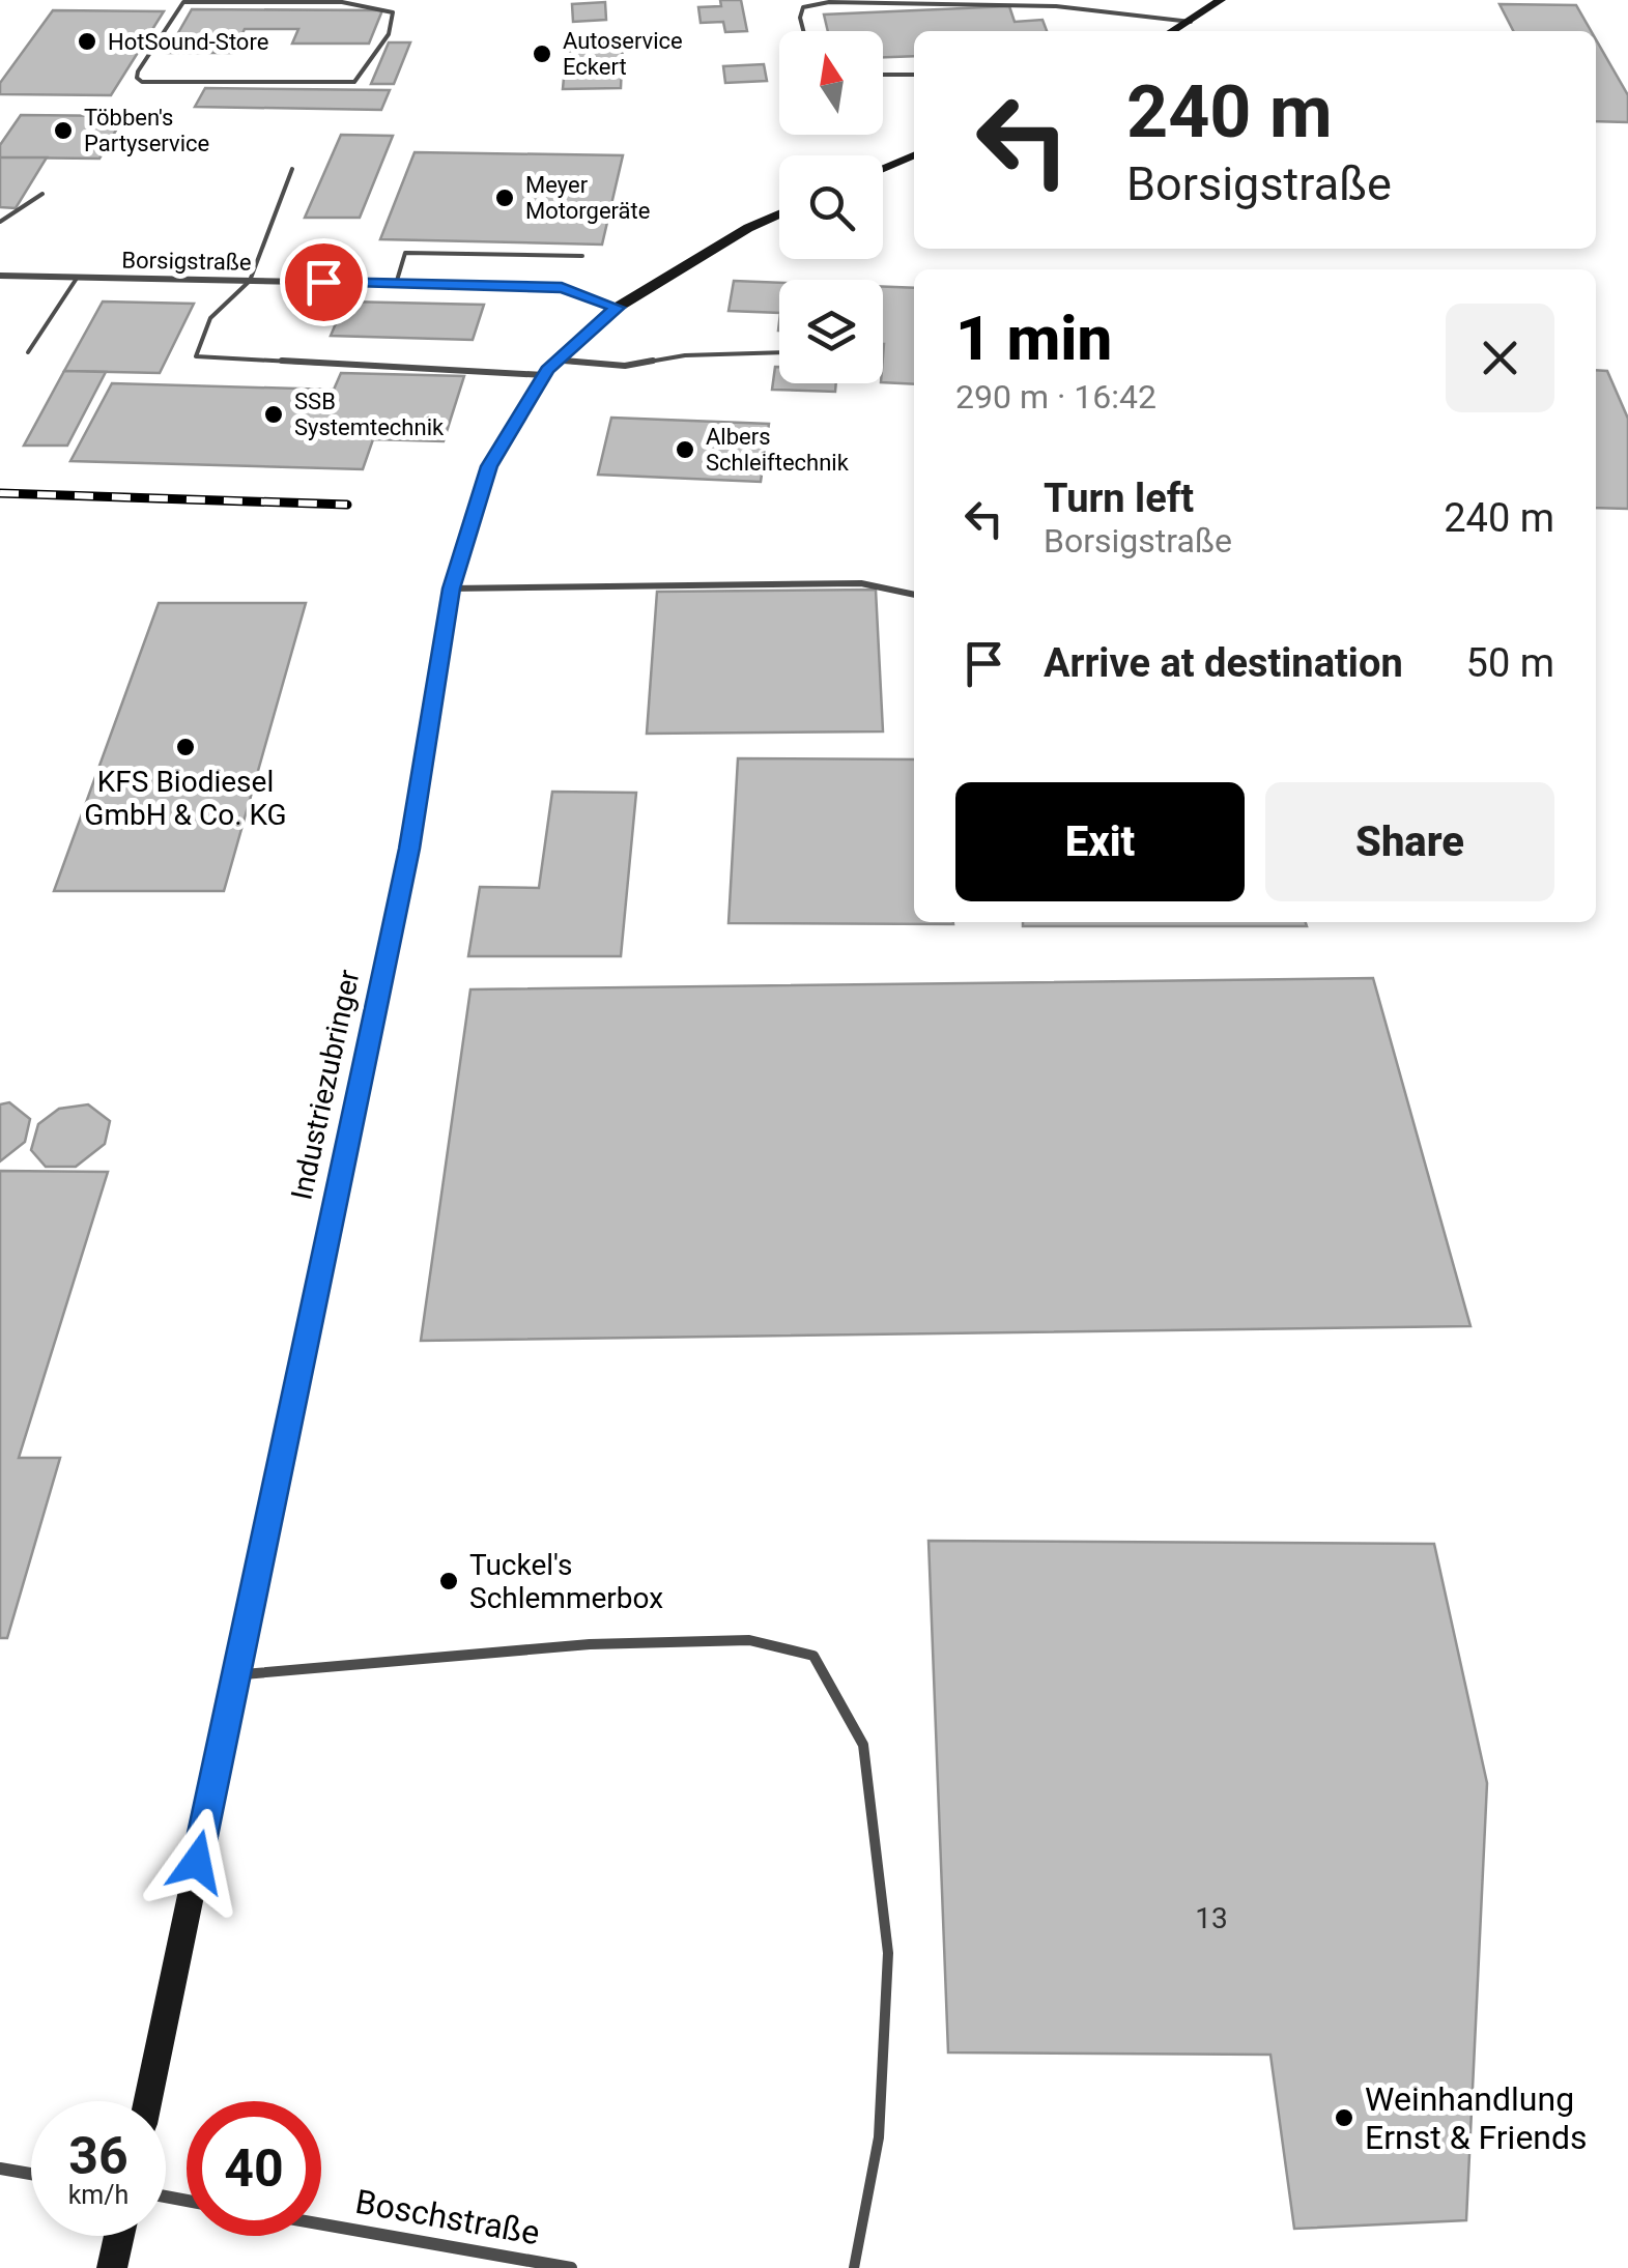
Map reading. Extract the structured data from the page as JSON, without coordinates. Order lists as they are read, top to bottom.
{
  "streets": {
    "street": ["Borsigstraße", "Industriezubringer", "Boschstraße"]
  },
  "crossings": [
    ["Borsigstraße", "Industriezubringer"]
  ],
  "places": [
    "HotSound-Store",
    "Autoservice Eckert",
    "Többen's Partyservice",
    "Meyer Motorgeräte",
    "SSB Systemtechnik",
    "Albers Schleiftechnik",
    "KFS Biodiesel GmbH & Co. KG",
    "Tuckel's Schlemmerbox",
    "Weinhandlung Ernst & Friends"
  ],
  "house_numbers": ["13"],
  "north": "top",
  "page": {
    "turn": ["240 m", "Borsigstraße"],
    "heading": ["1 min", "290 m · 16:42"],
    "list": [
      {
        "name": "Turn left",
        "note": "Borsigstraße",
        "value": "240 m"
      },
      {
        "name": "Arrive at destination",
        "value": "50 m"
      }
    ],
    "buttons": ["Exit", "Share"],
    "speed": "36 km/h",
    "limit": "40"
  }
}
